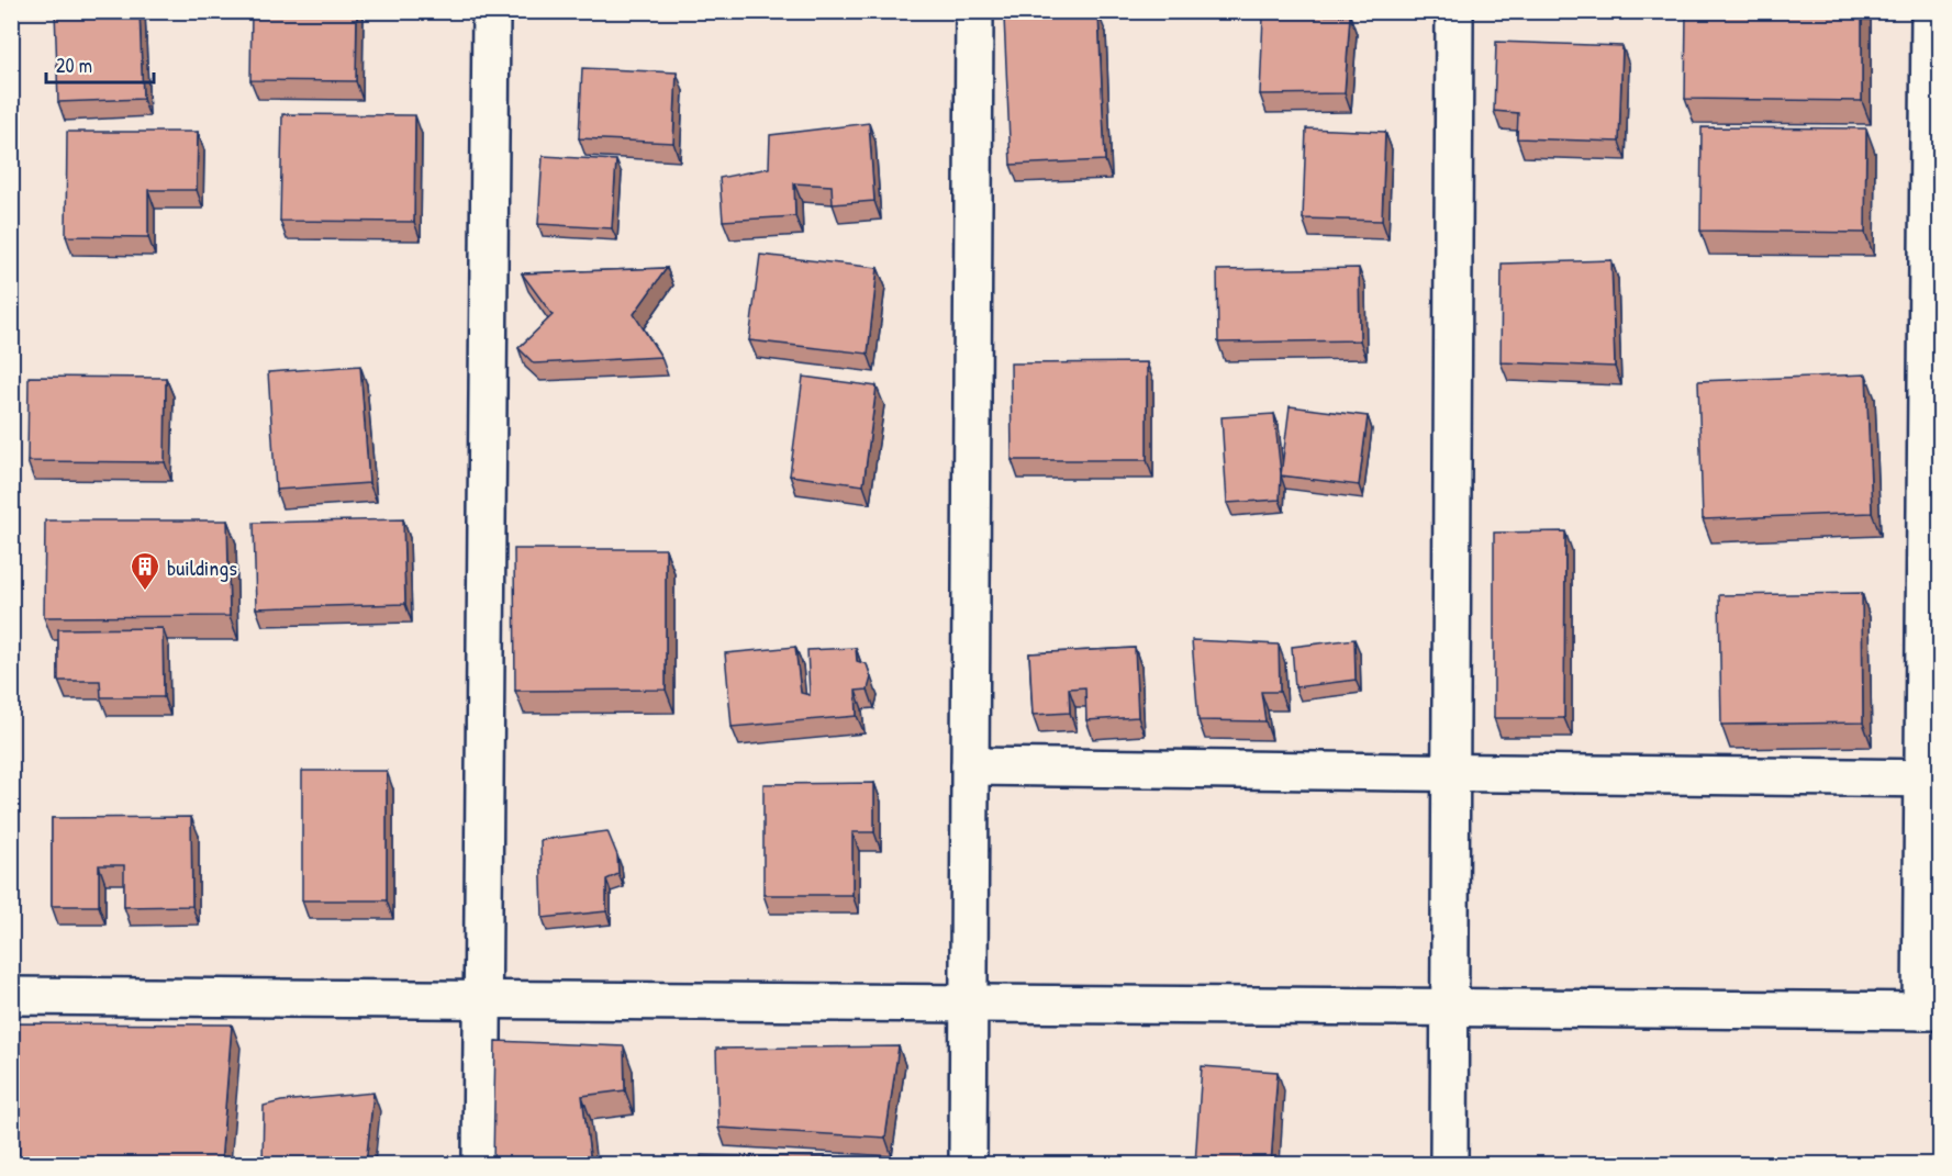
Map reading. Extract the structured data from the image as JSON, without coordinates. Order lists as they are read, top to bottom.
{
  "places": {
    "building": ["buildings"]
  },
  "scale_bar": "20 m"
}
